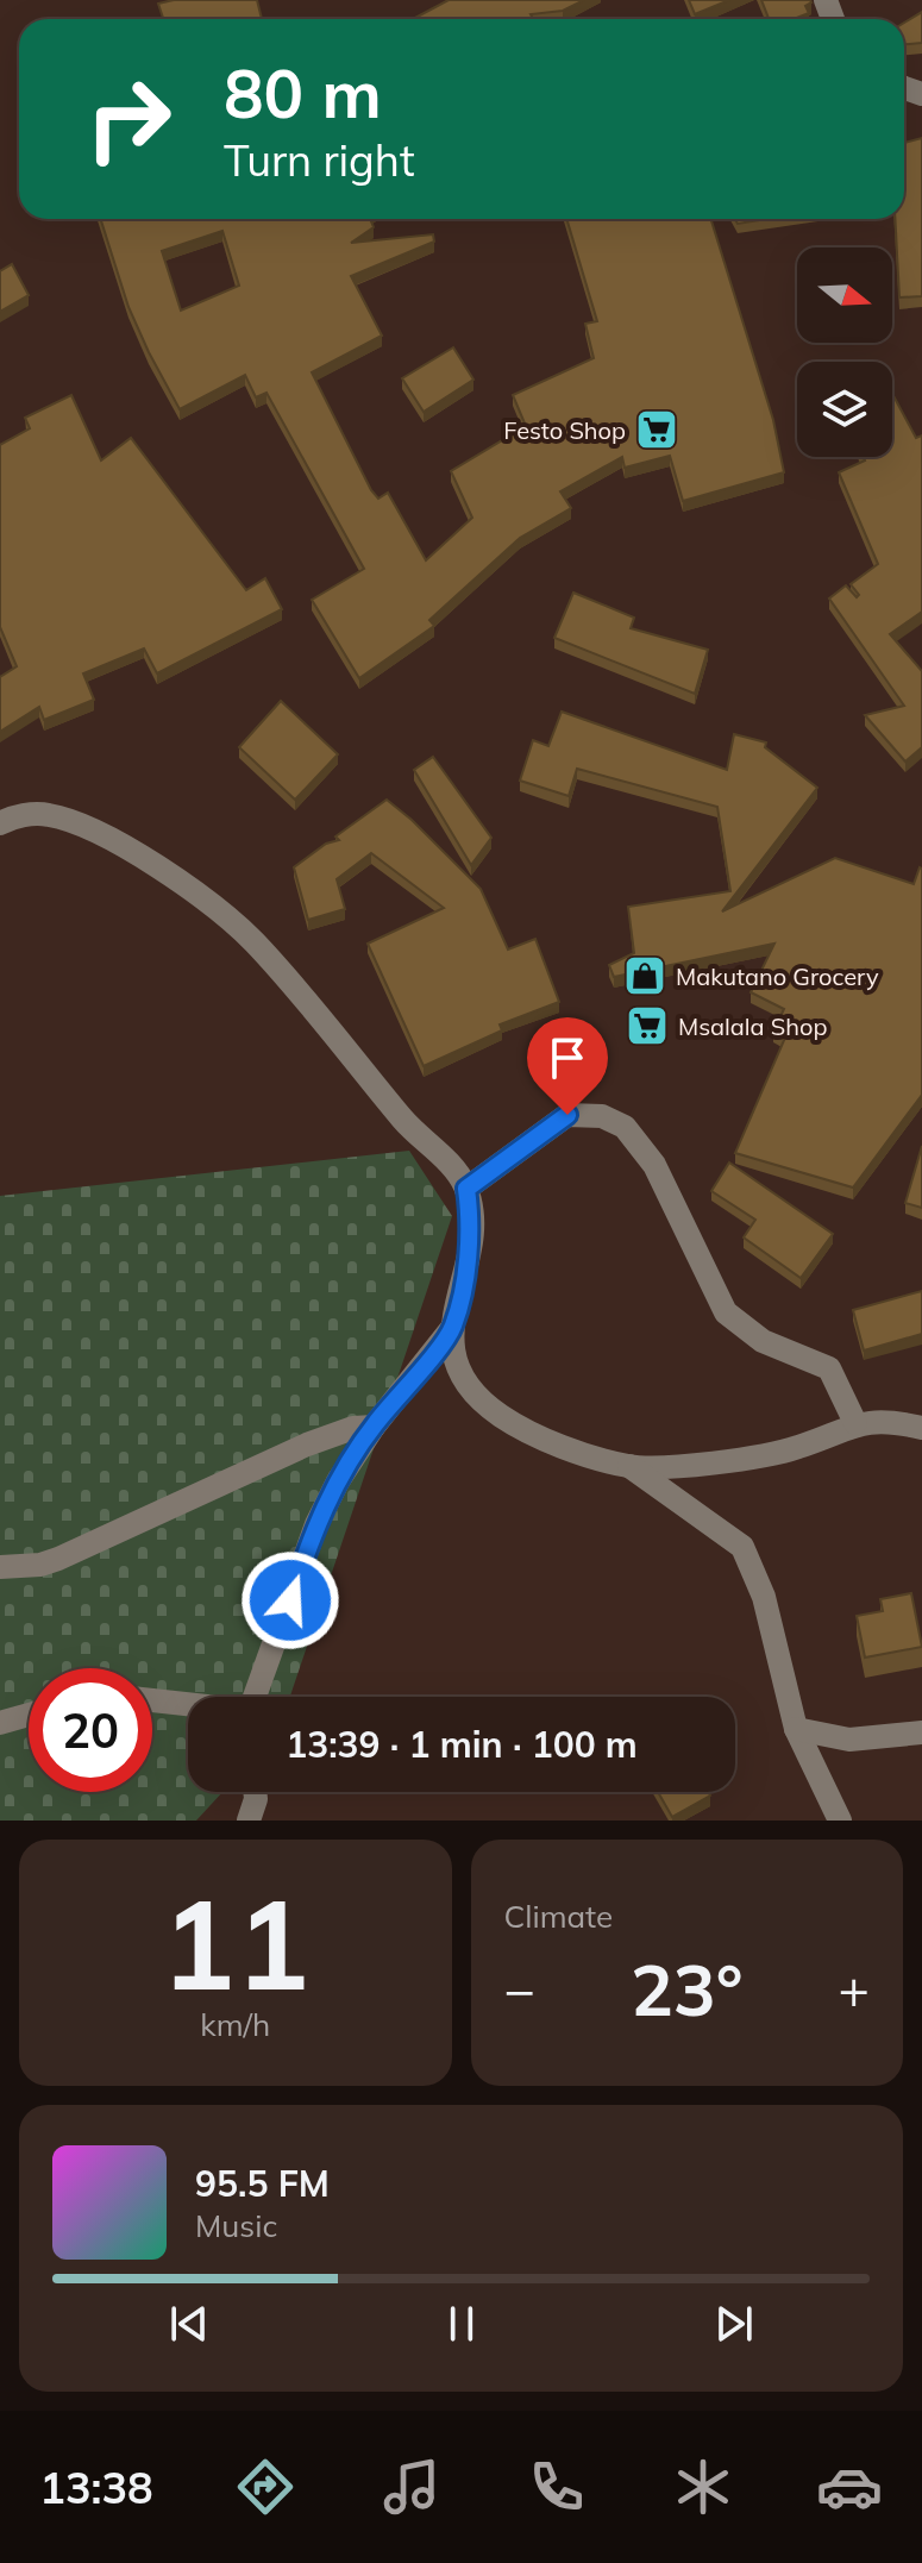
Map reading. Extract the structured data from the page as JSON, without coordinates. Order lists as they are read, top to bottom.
{
  "places": {
    "supermarket": ["Festo Shop", "Msalala Shop"],
    "shop": ["Makutano Grocery"]
  },
  "north": "right",
  "page": {
    "turn": ["80 m", "Turn right"],
    "limit": "20",
    "trip": "13:39 · 1 min · 100 m",
    "tile": [
      ["11", "km/h"],
      "Climate"
    ],
    "heat": ["−", "23°", "+"],
    "song": ["95.5 FM", "Music"],
    "tabs": "13:38"
  }
}
